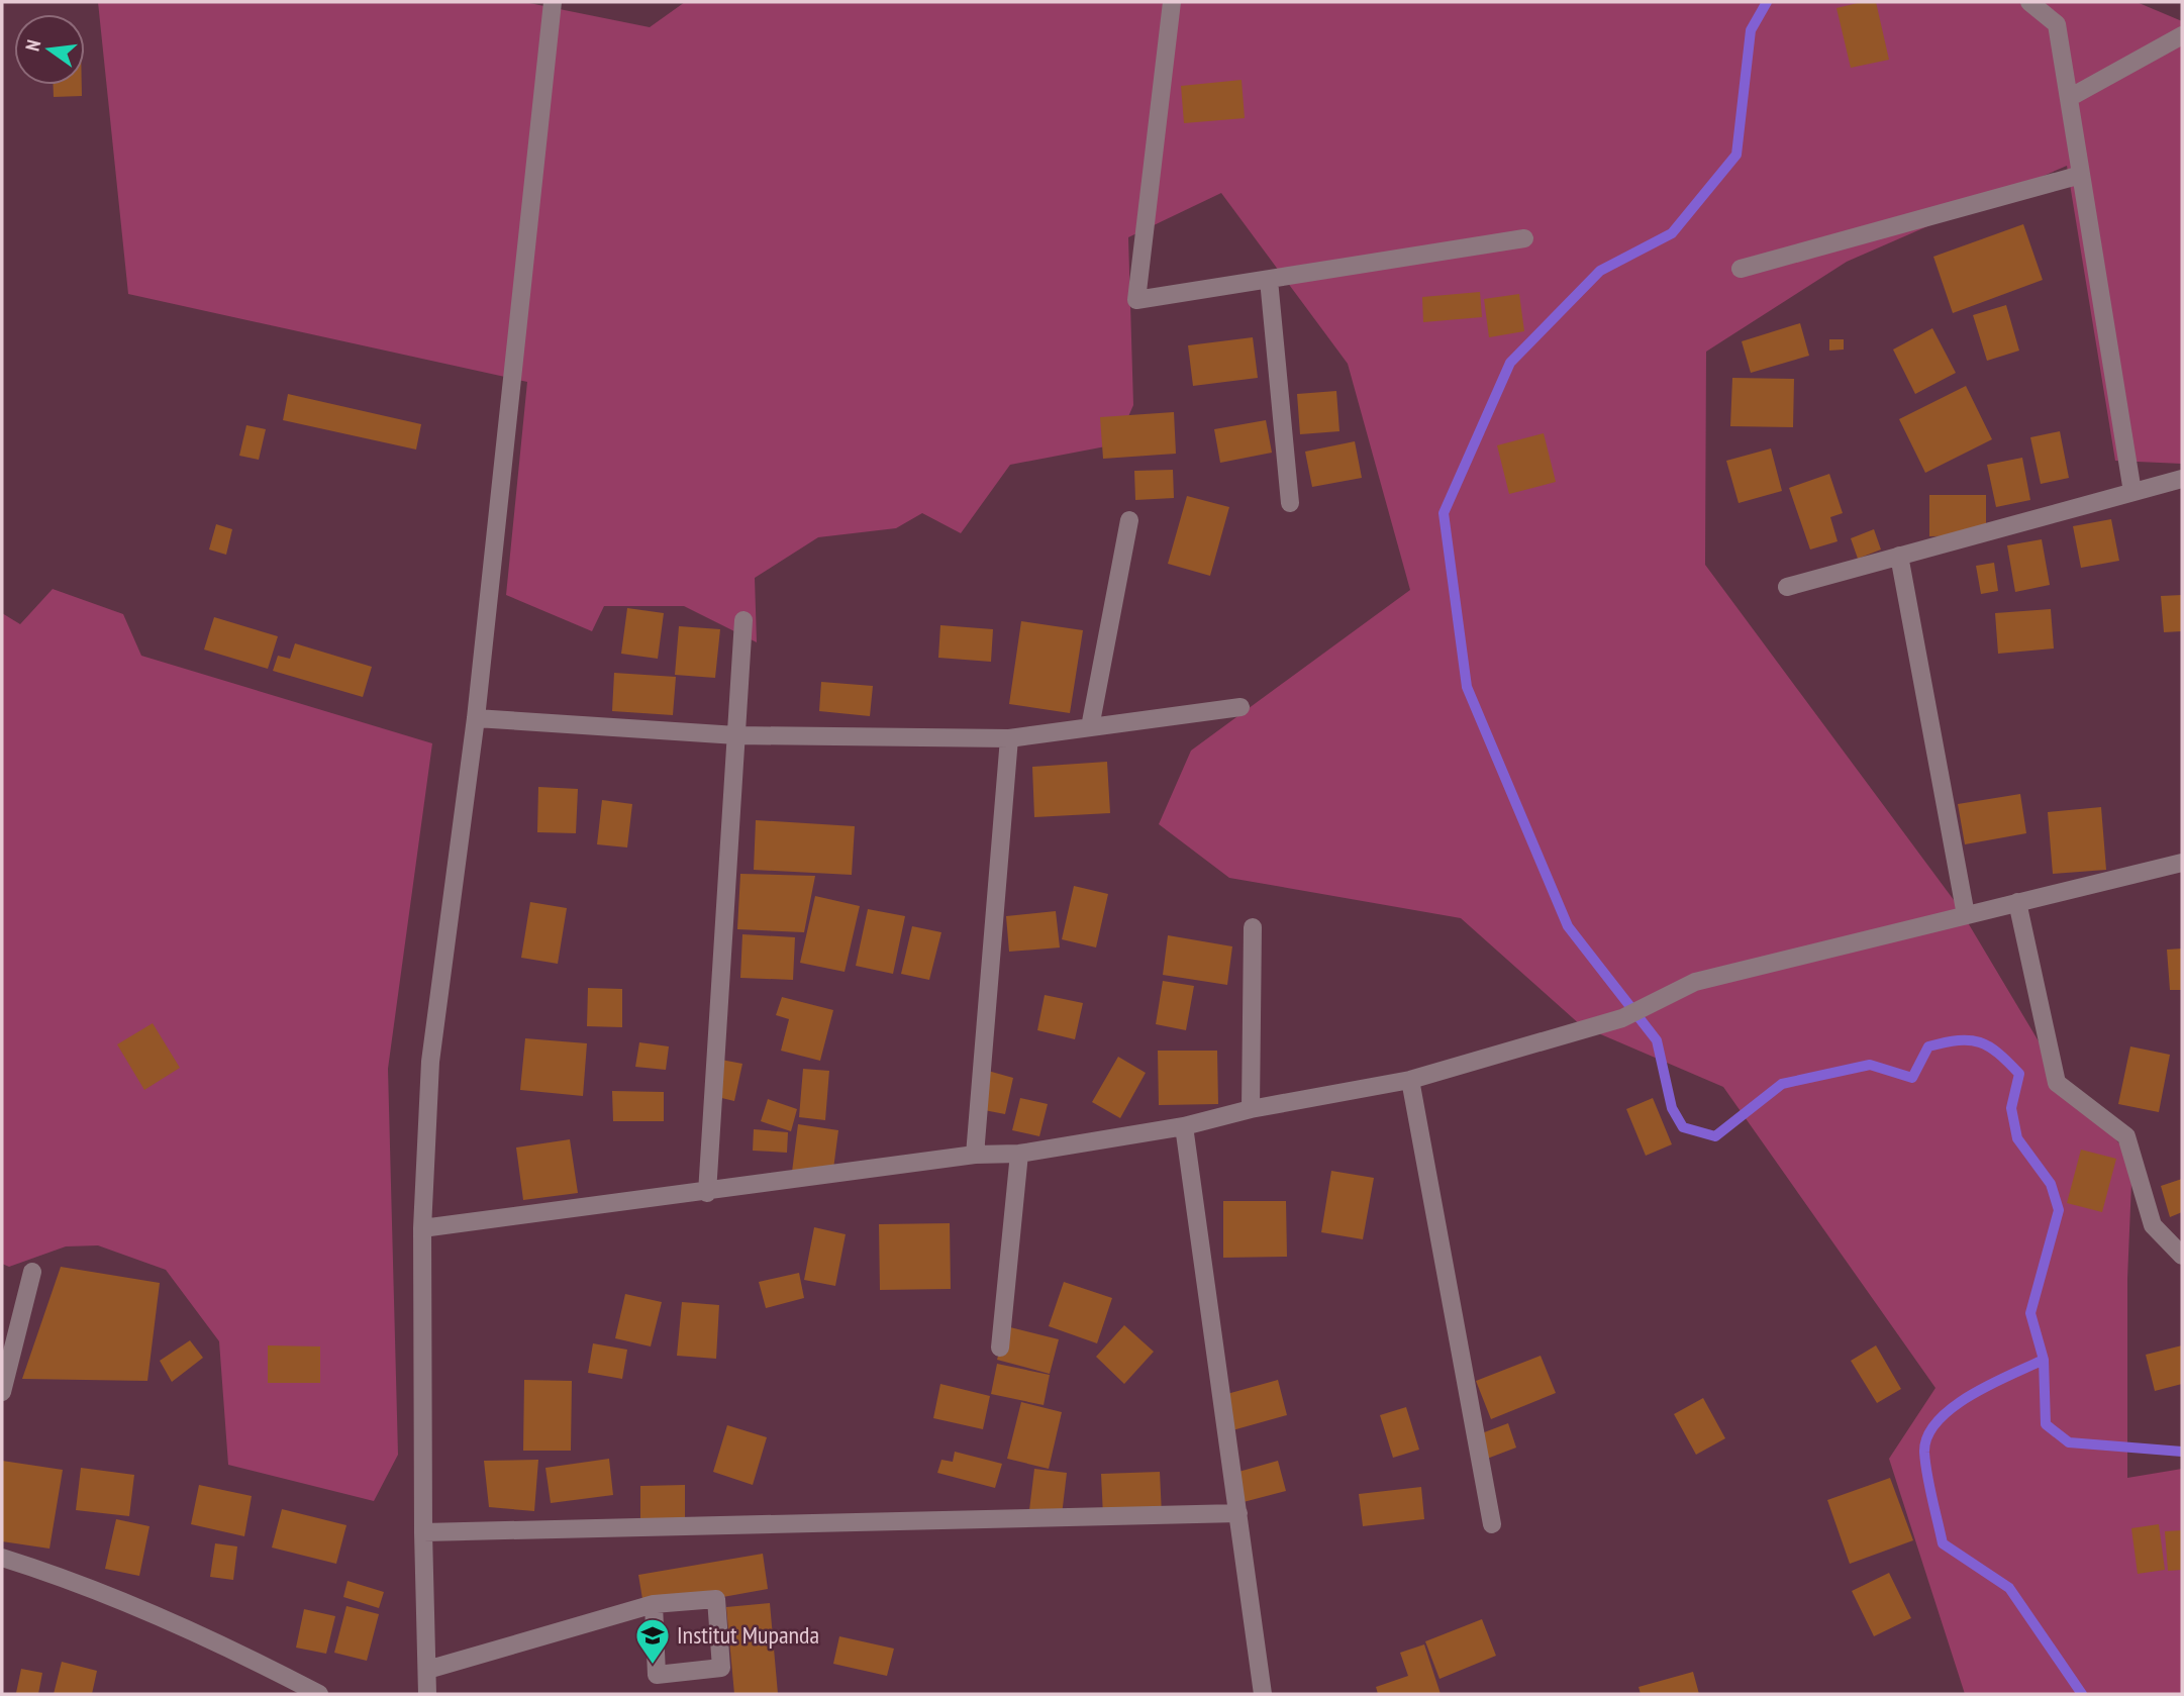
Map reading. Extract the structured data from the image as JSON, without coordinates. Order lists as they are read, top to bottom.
{
  "places": {
    "school or university": ["Institut Mupanda"]
  },
  "north": "left"
}
